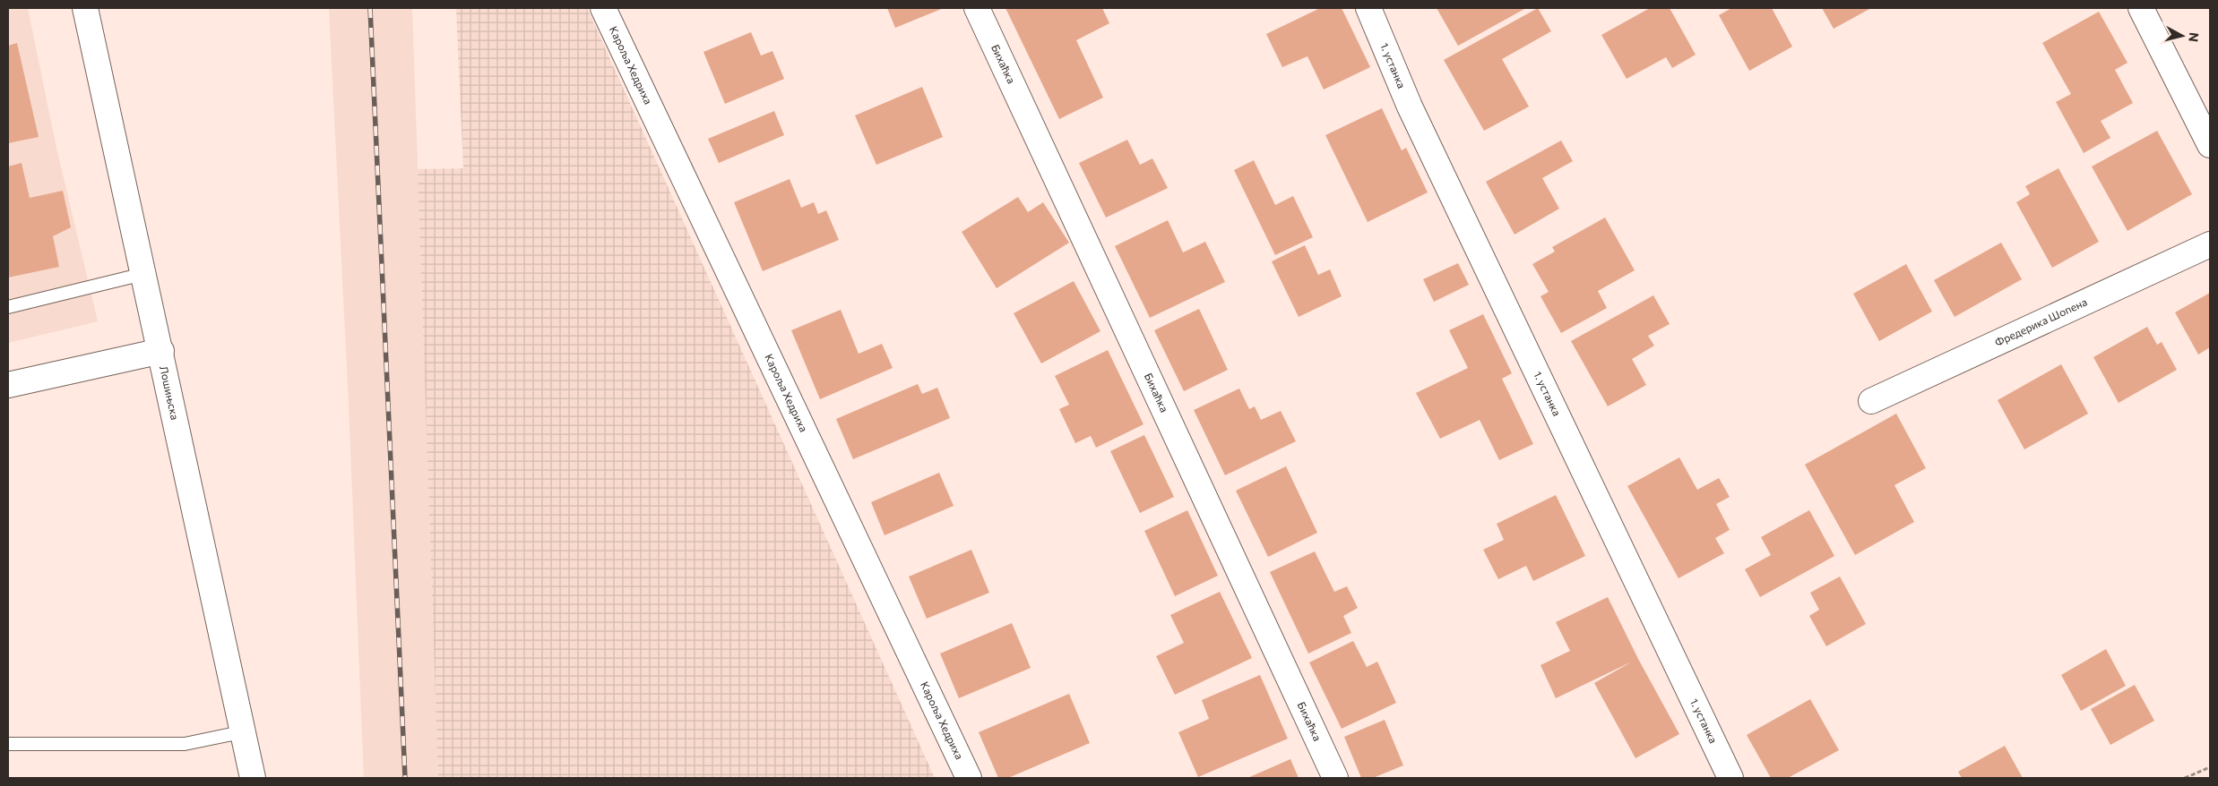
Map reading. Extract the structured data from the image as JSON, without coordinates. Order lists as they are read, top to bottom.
{
  "streets": {
    "street": [
      "Бихаћка",
      "Кароља Хедриха",
      "1. устанка",
      "Фредерика Шопена",
      "Лошињска"
    ]
  },
  "north": "right"
}
